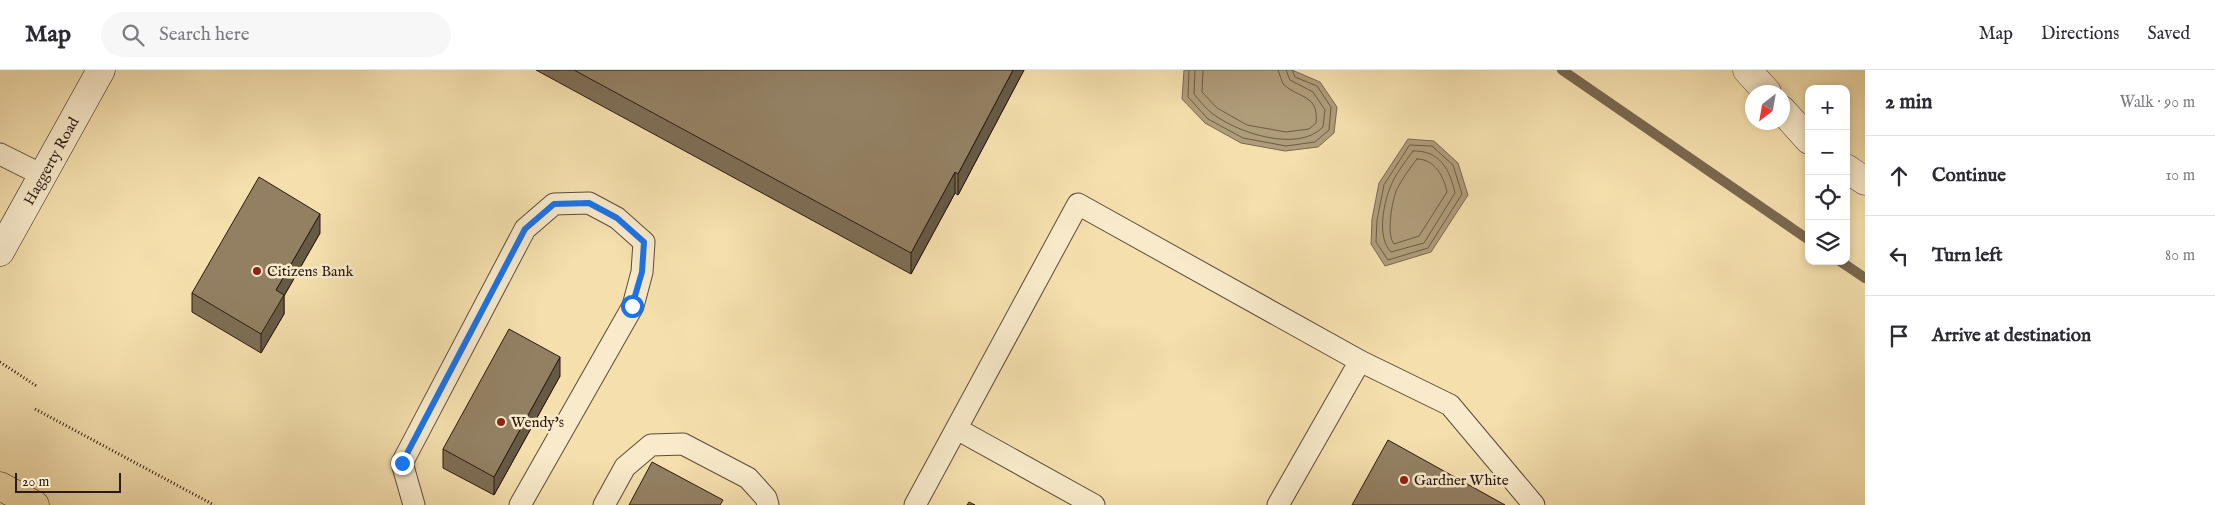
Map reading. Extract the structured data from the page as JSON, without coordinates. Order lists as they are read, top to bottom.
{
  "streets": {
    "main road": ["Haggerty Road"]
  },
  "places": ["Citizens Bank", "Wendy's", "Gardner White"],
  "scale_bar": "20 m",
  "north": "bottom left",
  "page": {
    "header": "Map",
    "search": "Search here",
    "nav": ["Map", "Directions", "Saved"],
    "heading": ["2 min", "Walk · 90 m"],
    "map_buttons": ["+", "−"],
    "list": [
      ["Continue", "10 m"],
      ["Turn left", "80 m"],
      "Arrive at destination"
    ],
    "scale": "20 m"
  }
}
